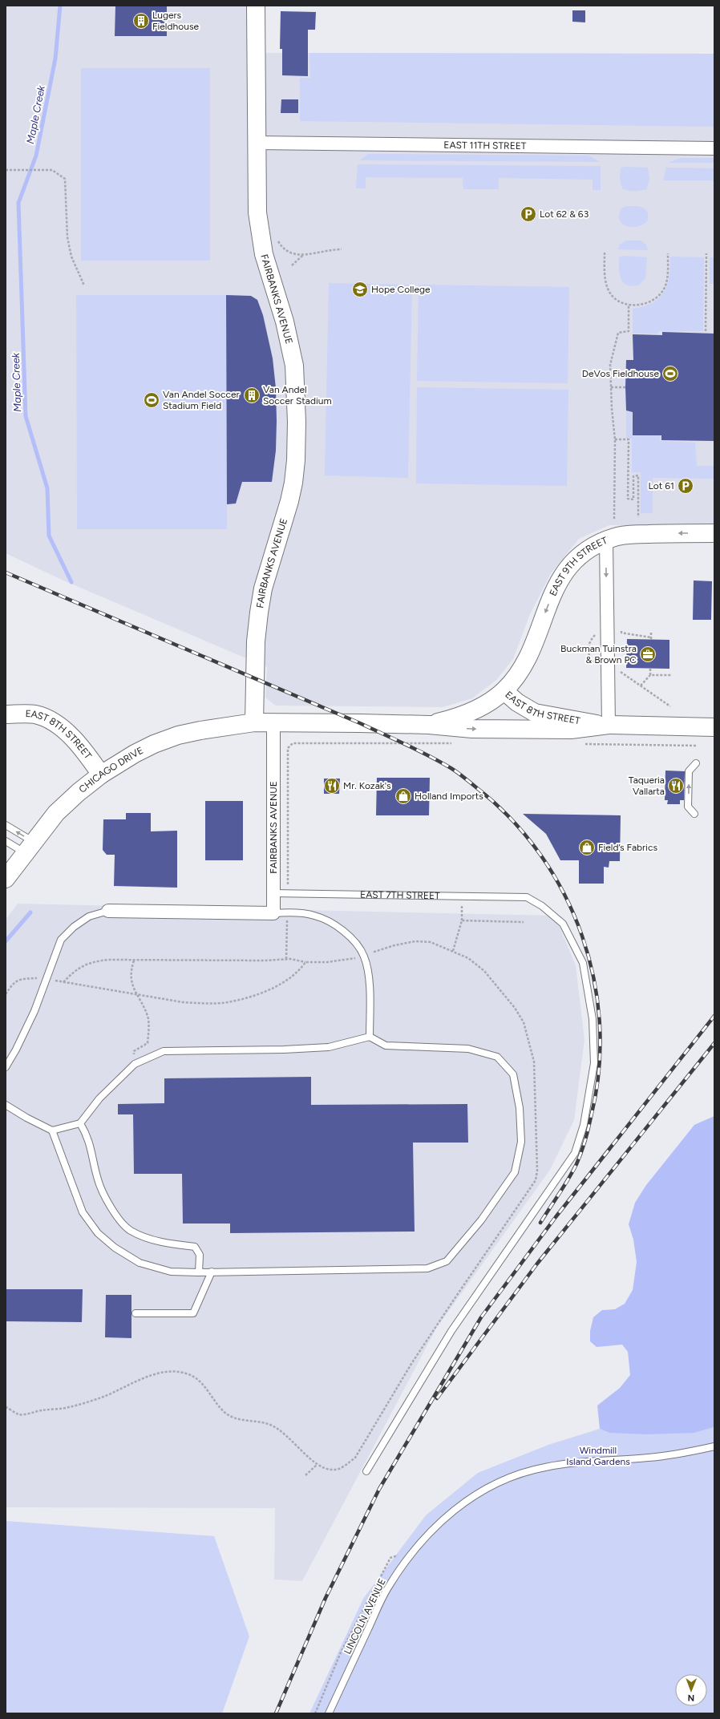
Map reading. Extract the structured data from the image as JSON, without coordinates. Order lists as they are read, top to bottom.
{
  "streets": {
    "main road": [
      "FAIRBANKS AVENUE",
      "EAST 9TH STREET",
      "EAST 8TH STREET",
      "CHICAGO DRIVE"
    ],
    "street": ["EAST 11TH STREET"],
    "lane": ["EAST 7TH STREET", "LINCOLN AVENUE"]
  },
  "crossings": [
    ["EAST 11TH STREET", "FAIRBANKS AVENUE"],
    ["FAIRBANKS AVENUE", "EAST 8TH STREET"],
    ["FAIRBANKS AVENUE", "CHICAGO DRIVE"],
    ["FAIRBANKS AVENUE", "EAST 7TH STREET"],
    ["EAST 9TH STREET", "EAST 8TH STREET"],
    ["EAST 8TH STREET", "CHICAGO DRIVE"]
  ],
  "one_way": ["EAST 9TH STREET"],
  "water": ["Maple Creek"],
  "parks": ["Windmill Island Gardens"],
  "places": {
    "building": ["Lugers Fieldhouse", "Van Andel Soccer Stadium"],
    "parking": ["Lot 62 & 63", "Lot 61"],
    "school or university": ["Hope College"],
    "sports": ["DeVos Fieldhouse", "Van Andel Soccer Stadium Field"],
    "office": ["Buckman Tuinstra & Brown PC"],
    "restaurant": ["Mr. Kozak's", "Taqueria Vallarta"],
    "shop": ["Holland Imports", "Field’s Fabrics"]
  },
  "north": "bottom"
}
